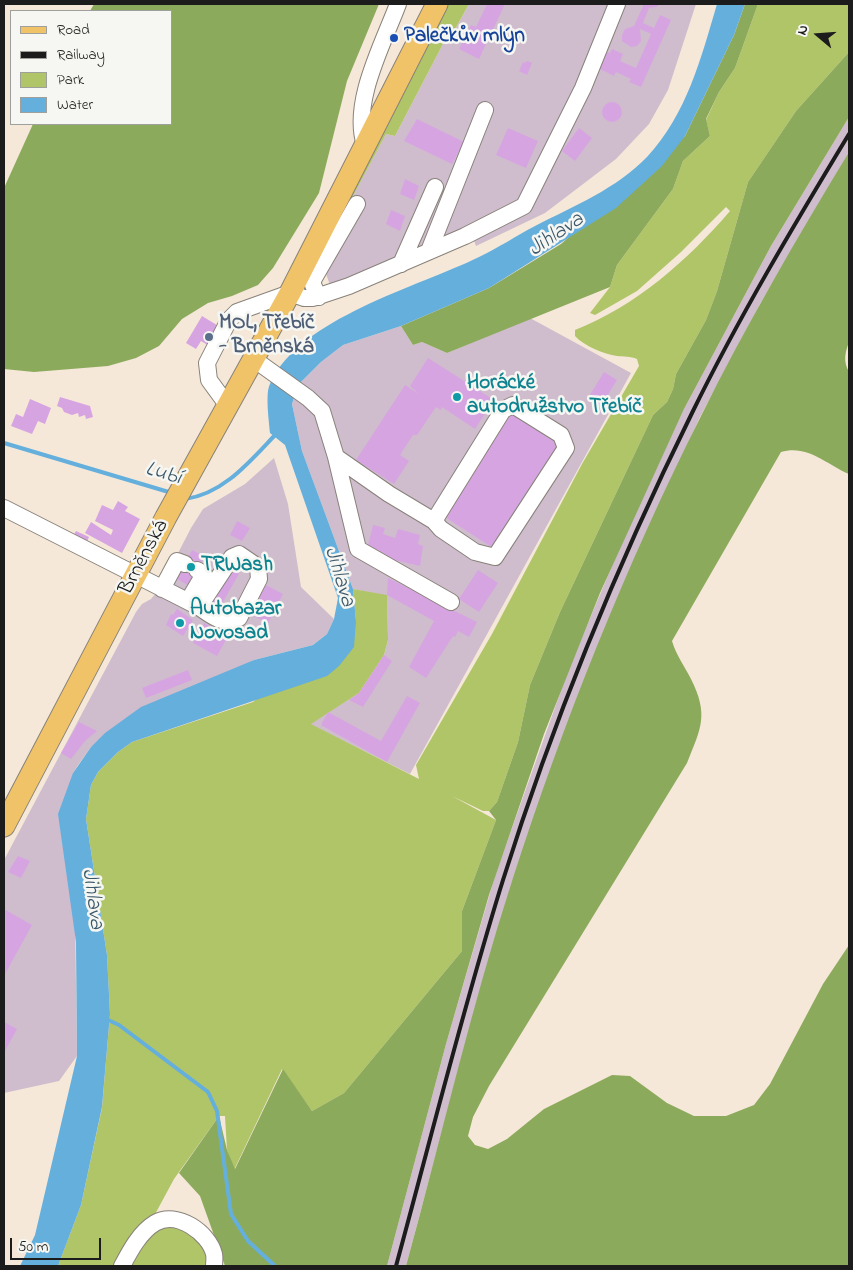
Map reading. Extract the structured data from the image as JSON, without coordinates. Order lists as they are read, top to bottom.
{
  "streets": {
    "main road": ["Brněnská"]
  },
  "water": ["Jihlava", "Lubí"],
  "places": [
    "Palečkův mlýn",
    "MOL, Třebíč - Brněnská",
    "Horácké autodružstvo Třebíč",
    "TRWash",
    "Autobazar Novosad"
  ],
  "legend": [
    "Road",
    "Railway",
    "Park",
    "Water"
  ],
  "scale_bar": "50 m",
  "north": "left"
}
